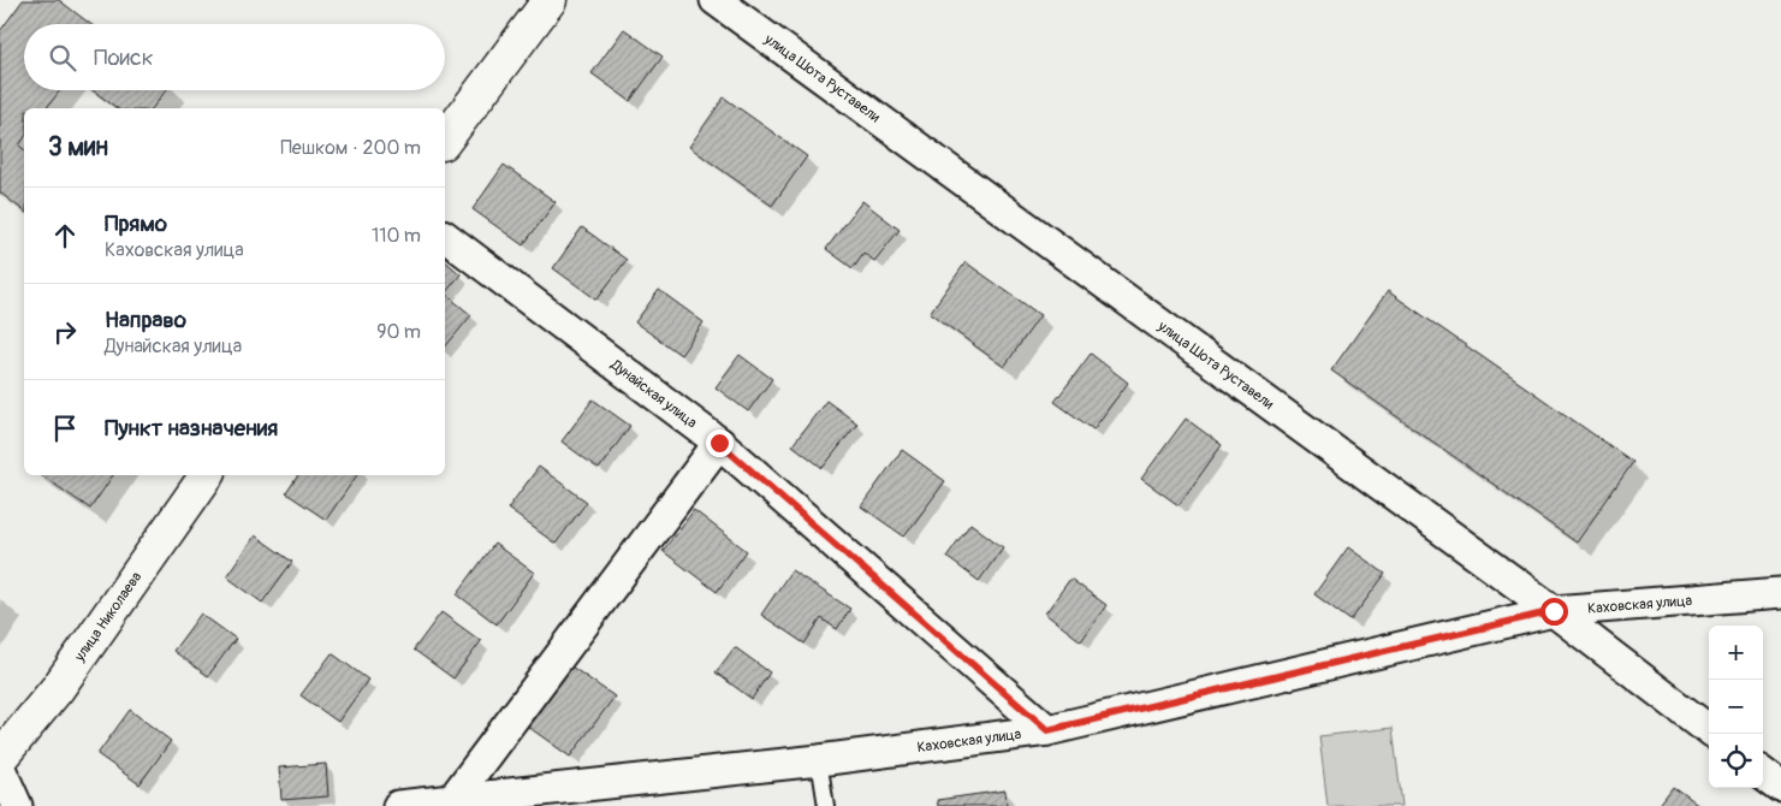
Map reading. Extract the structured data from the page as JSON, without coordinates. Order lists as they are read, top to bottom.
{
  "streets": {
    "main road": ["улица Николаева"],
    "street": ["улица Шота Руставели", "Дунайская улица", "Каховская улица"]
  },
  "crossings": [
    ["улица Шота Руставели", "Каховская улица"],
    ["Дунайская улица", "Каховская улица"]
  ],
  "page": {
    "search": "Поиск",
    "heading": ["3 мин", "Пешком · 200 m"],
    "list": [
      ["Прямо", "Каховская улица", "110 m"],
      ["Направо", "Дунайская улица", "90 m"],
      "Пункт назначения"
    ],
    "map_buttons": ["+", "−"]
  }
}
